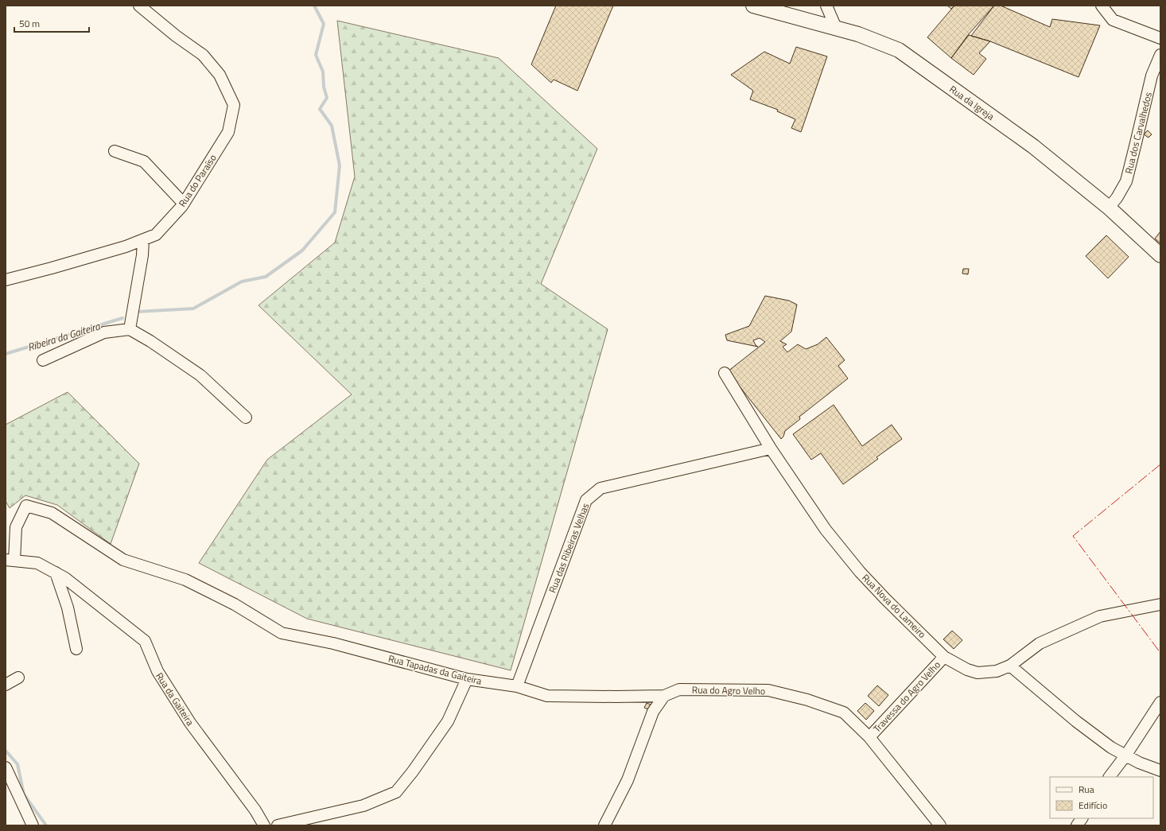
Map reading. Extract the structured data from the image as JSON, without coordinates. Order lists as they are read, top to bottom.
{
  "streets": {
    "main road": ["Rua da Igreja"],
    "street": [
      "Rua dos Carvalhedos",
      "Rua do Paraíso",
      "Rua das Ribeiras Velhas",
      "Rua Nova do Lameiro",
      "Rua Tapadas da Gaiteira",
      "Rua do Agro Velho",
      "Travessa do Agro Velho",
      "Rua da Gaiteira"
    ]
  },
  "crossings": [
    ["Rua da Igreja", "Rua dos Carvalhedos"],
    ["Rua das Ribeiras Velhas", "Rua Nova do Lameiro"],
    ["Rua das Ribeiras Velhas", "Rua Tapadas da Gaiteira"],
    ["Rua Nova do Lameiro", "Travessa do Agro Velho"],
    ["Rua Tapadas da Gaiteira", "Rua do Agro Velho"],
    ["Rua Tapadas da Gaiteira", "Rua da Gaiteira"],
    ["Rua do Agro Velho", "Travessa do Agro Velho"]
  ],
  "water": ["Ribeira da Gaiteira"],
  "legend": ["Rua", "Edifício"],
  "scale_bar": "50 m"
}
